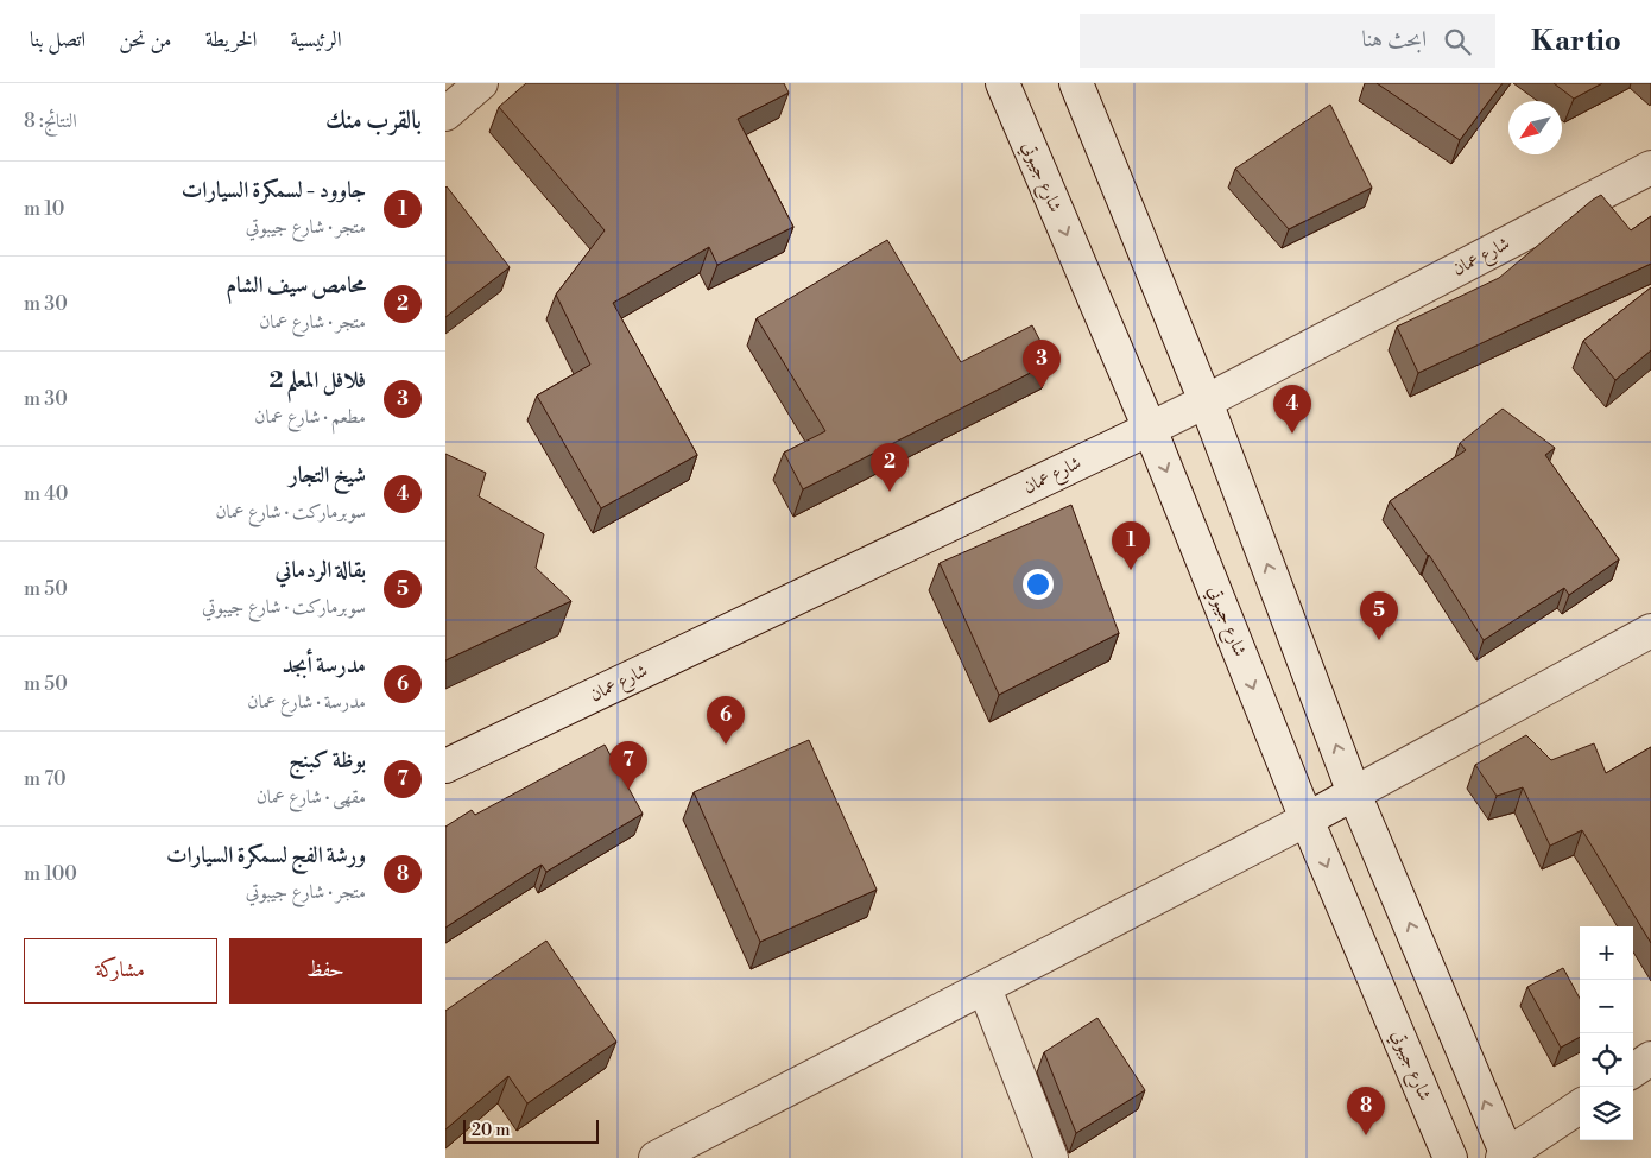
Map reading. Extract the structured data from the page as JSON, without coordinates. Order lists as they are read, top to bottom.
{
  "streets": {
    "street": ["شارع جيبوتي", "شارع عمان"]
  },
  "crossings": [
    ["شارع جيبوتي", "شارع عمان"]
  ],
  "scale_bar": "20 m",
  "north": "bottom left",
  "page": {
    "header": "Kartio",
    "search": "ابحث هنا",
    "nav": [
      "الرئيسية",
      "الخريطة",
      "من نحن",
      "اتصل بنا"
    ],
    "heading": ["بالقرب منك", "النتائج: 8"],
    "list": [
      {
        "mark": "1",
        "name": "جاوود - لسمكرة السيارات",
        "note": "متجر · شارع جيبوتي",
        "value": "10 m"
      },
      {
        "mark": "2",
        "name": "محامص سيف الشام",
        "note": "متجر · شارع عمان",
        "value": "30 m"
      },
      {
        "mark": "3",
        "name": "فلافل المعلم 2",
        "note": "مطعم · شارع عمان",
        "value": "30 m"
      },
      {
        "mark": "4",
        "name": "شيخ التجار",
        "note": "سوبرماركت · شارع عمان",
        "value": "40 m"
      },
      {
        "mark": "5",
        "name": "بقالة الردماني",
        "note": "سوبرماركت · شارع جيبوتي",
        "value": "50 m"
      },
      {
        "mark": "6",
        "name": "مدرسة أبجد",
        "note": "مدرسة · شارع عمان",
        "value": "50 m"
      },
      {
        "mark": "7",
        "name": "بوظة كبنج",
        "note": "مقهى · شارع عمان",
        "value": "70 m"
      },
      {
        "mark": "8",
        "name": "ورشة الفج لسمكرة السيارات",
        "note": "متجر · شارع جيبوتي",
        "value": "100 m"
      }
    ],
    "pins": [
      "3",
      "4",
      "2",
      "1",
      "5",
      "6",
      "7",
      "8"
    ],
    "buttons": ["حفظ", "مشاركة"],
    "map_buttons": ["+", "−"],
    "scale": "20 m"
  }
}
